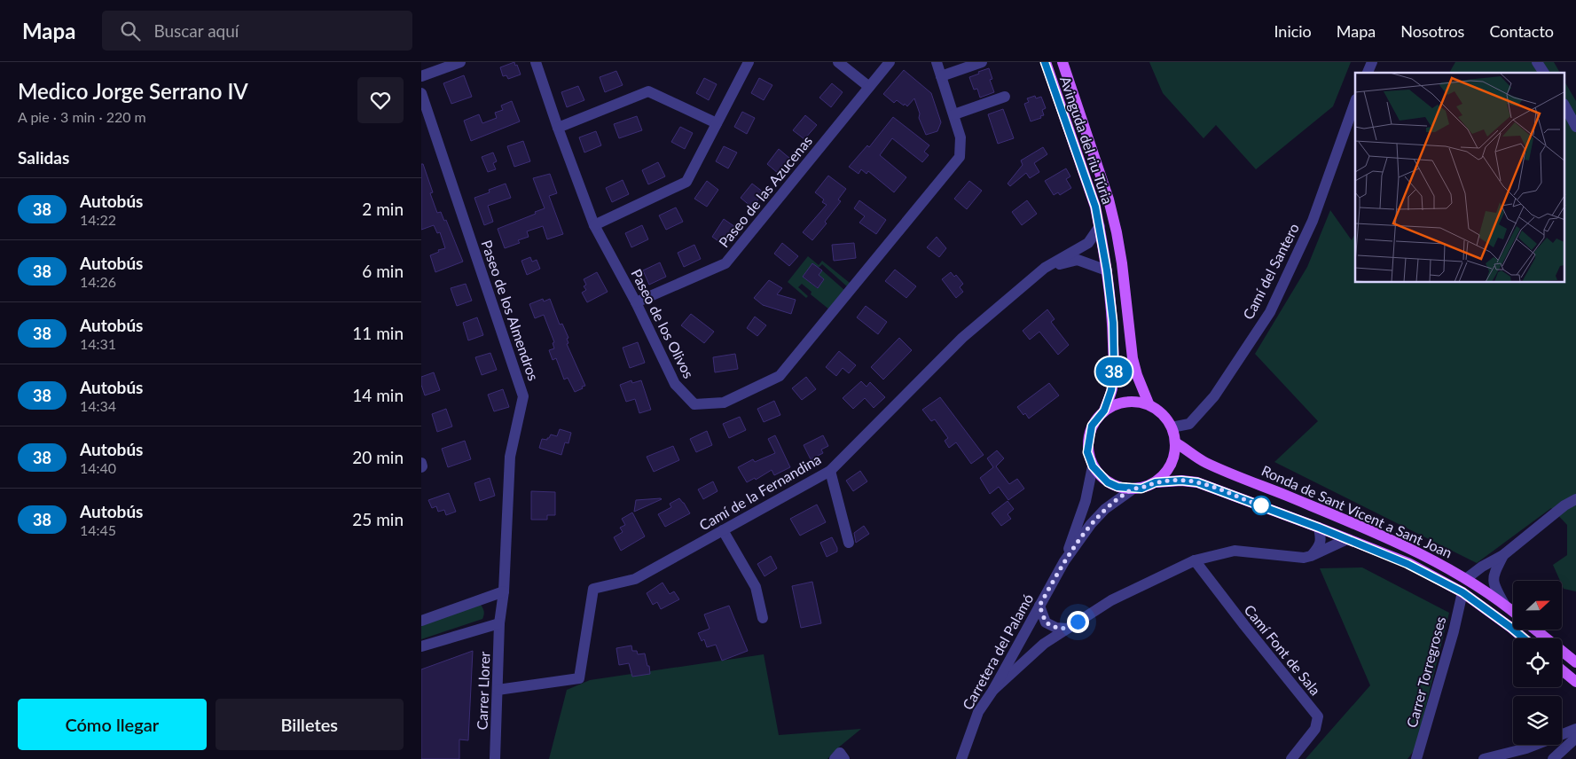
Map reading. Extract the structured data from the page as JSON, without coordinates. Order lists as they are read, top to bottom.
{
  "streets": {
    "main road": ["Avinguda del riu Túria", "Ronda de Sant Vicent a Sant Joan"],
    "street": [
      "Paseo de las Azucenas",
      "Camí del Santero",
      "Paseo de los Almendros",
      "Paseo de los Olivos",
      "Camí de la Fernandina",
      "Camí Font de Sala",
      "Carretera del Palamó",
      "Carrer Torregroses",
      "Carrer Llorer"
    ]
  },
  "crossings": [
    ["Avinguda del riu Túria", "Camí del Santero"],
    ["Avinguda del riu Túria", "Camí de la Fernandina"],
    ["Avinguda del riu Túria", "Ronda de Sant Vicent a Sant Joan"],
    ["Avinguda del riu Túria", "Carretera del Palamó"],
    ["Paseo de las Azucenas", "Paseo de los Olivos"],
    ["Camí del Santero", "Ronda de Sant Vicent a Sant Joan"],
    ["Camí del Santero", "Carretera del Palamó"],
    ["Paseo de los Almendros", "Carrer Llorer"],
    ["Camí de la Fernandina", "Carrer Llorer"],
    ["Ronda de Sant Vicent a Sant Joan", "Carretera del Palamó"],
    ["Ronda de Sant Vicent a Sant Joan", "Carrer Torregroses"]
  ],
  "lines": ["bus line 38"],
  "north": "right",
  "page": {
    "header": "Mapa",
    "search": "Buscar aquí",
    "nav": [
      "Inicio",
      "Mapa",
      "Nosotros",
      "Contacto"
    ],
    "heading": [
      ["Medico Jorge Serrano IV", "A pie · 3 min · 220 m"],
      "Salidas"
    ],
    "on_map": "38",
    "list": [
      {
        "mark": "38",
        "name": "Autobús",
        "note": "14:22",
        "value": "2 min"
      },
      {
        "mark": "38",
        "name": "Autobús",
        "note": "14:26",
        "value": "6 min"
      },
      {
        "mark": "38",
        "name": "Autobús",
        "note": "14:31",
        "value": "11 min"
      },
      {
        "mark": "38",
        "name": "Autobús",
        "note": "14:34",
        "value": "14 min"
      },
      {
        "mark": "38",
        "name": "Autobús",
        "note": "14:40",
        "value": "20 min"
      },
      {
        "mark": "38",
        "name": "Autobús",
        "note": "14:45",
        "value": "25 min"
      }
    ],
    "buttons": ["Cómo llegar", "Billetes"]
  }
}
